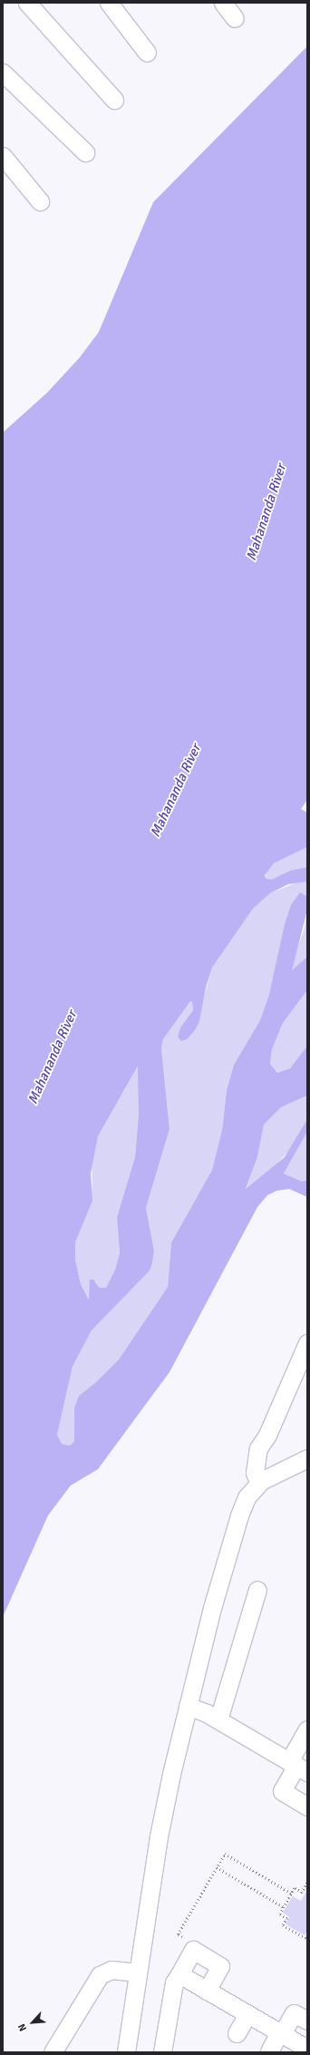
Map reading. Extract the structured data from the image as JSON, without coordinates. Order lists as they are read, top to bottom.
{
  "water": ["Mahananda River"],
  "north": "bottom left"
}
